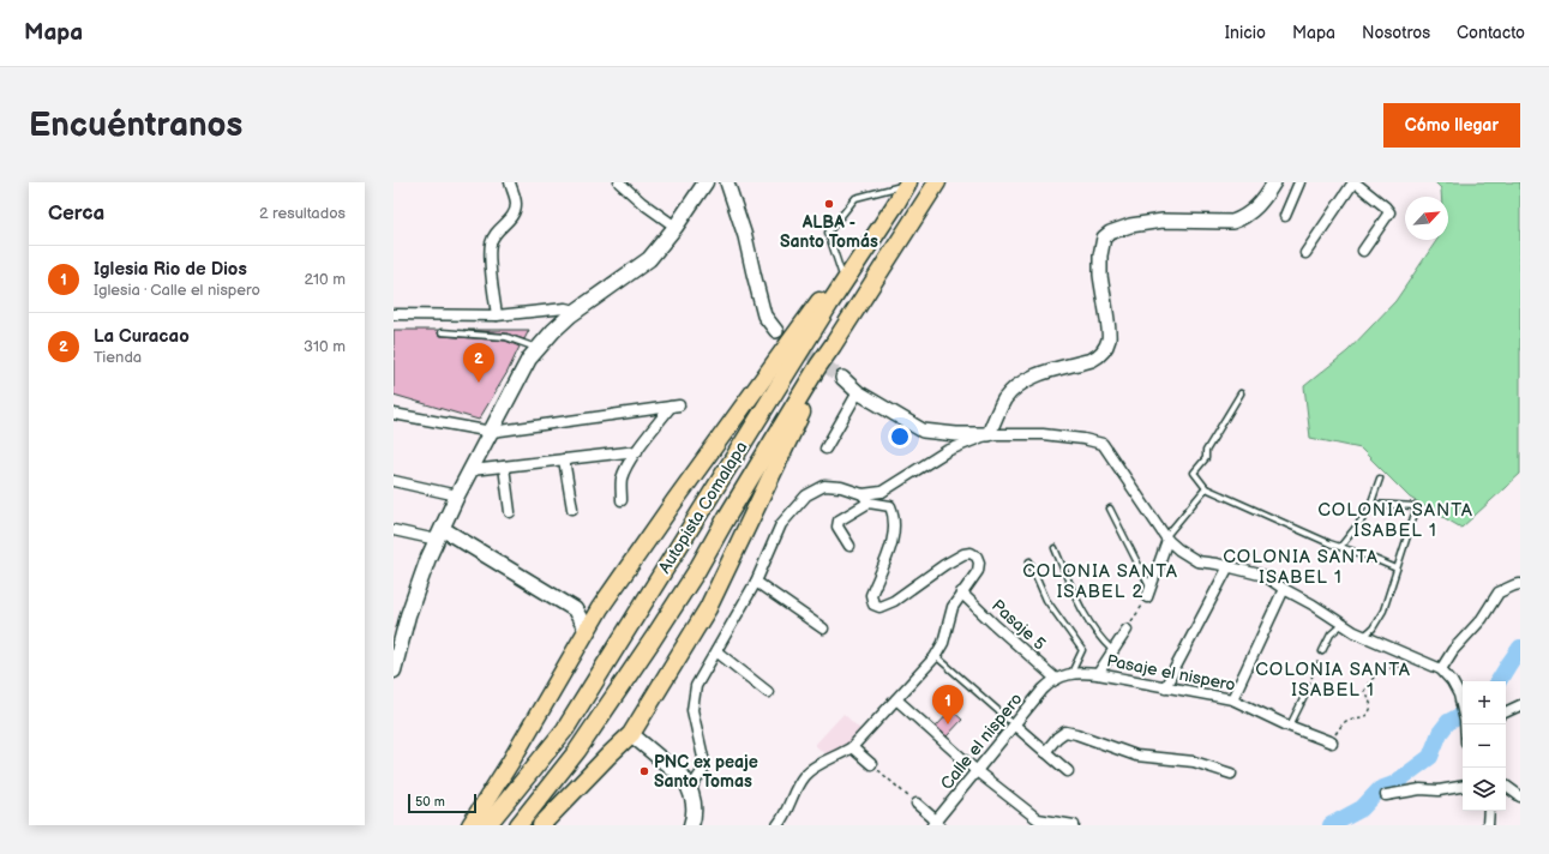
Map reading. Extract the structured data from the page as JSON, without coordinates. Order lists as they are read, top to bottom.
{
  "streets": {
    "highway": ["Autopista Comalapa"],
    "street": ["Pasaje 5", "Pasaje el nispero", "Calle el nispero"]
  },
  "crossings": [
    ["Pasaje 5", "Pasaje el nispero"],
    ["Pasaje 5", "Calle el nispero"],
    ["Pasaje el nispero", "Calle el nispero"]
  ],
  "districts": [
    "COLONIA SANTA ISABEL 1",
    "COLONIA SANTA ISABEL 1",
    "COLONIA SANTA ISABEL 2",
    "COLONIA SANTA ISABEL 1"
  ],
  "places": ["ALBA - Santo Tomás", "PNC ex peaje Santo Tomas"],
  "scale_bar": "50 m",
  "north": "top right",
  "page": {
    "header": "Mapa",
    "nav": [
      "Inicio",
      "Mapa",
      "Nosotros",
      "Contacto"
    ],
    "buttons": "Cómo llegar",
    "title": "Encuéntranos",
    "heading": ["Cerca", "2 resultados"],
    "list": [
      {
        "mark": "1",
        "name": "Iglesia Rio de Dios",
        "note": "Iglesia · Calle el nispero",
        "value": "210 m"
      },
      {
        "mark": "2",
        "name": "La Curacao",
        "note": "Tienda",
        "value": "310 m"
      }
    ],
    "pins": ["2", "1"],
    "map_buttons": ["+", "−"],
    "scale": "50 m"
  }
}
